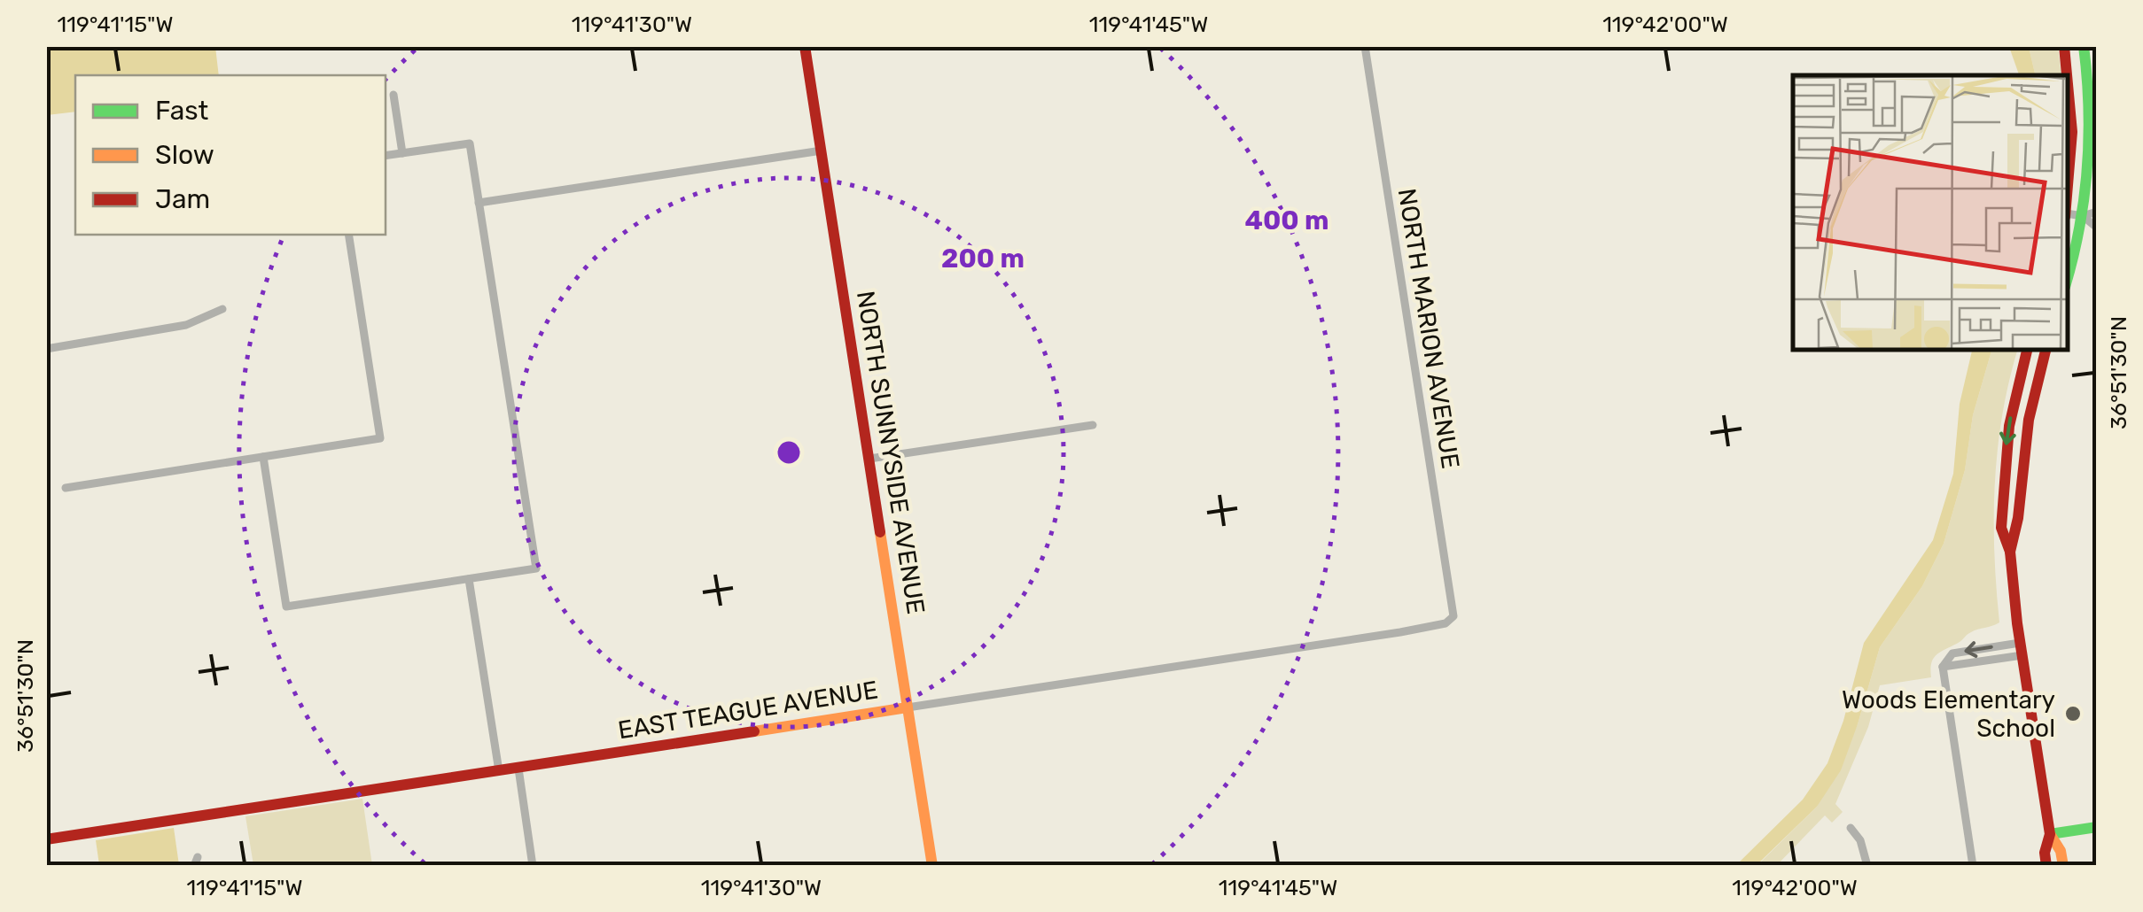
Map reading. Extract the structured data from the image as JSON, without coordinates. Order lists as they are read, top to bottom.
{
  "streets": {
    "main road": ["NORTH SUNNYSIDE AVENUE", "EAST TEAGUE AVENUE"],
    "street": ["NORTH MARION AVENUE"]
  },
  "crossings": [
    ["NORTH MARION AVENUE", "EAST TEAGUE AVENUE"],
    ["NORTH SUNNYSIDE AVENUE", "EAST TEAGUE AVENUE"]
  ],
  "places": ["Woods Elementary School"],
  "legend": ["Fast", "Slow", "Jam"],
  "coordinates": [
    "119°41'15\"W",
    "119°41'30\"W",
    "119°41'45\"W",
    "119°42'00\"W",
    "36°51'30\"N"
  ],
  "rings": ["400 m", "200 m"]
}
